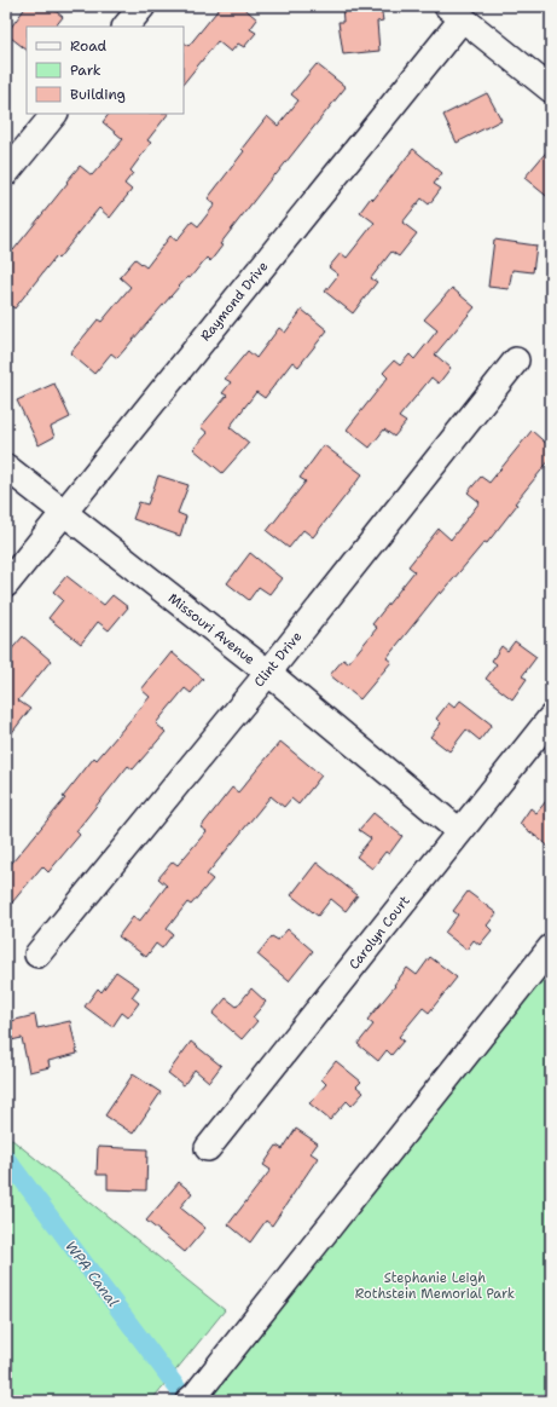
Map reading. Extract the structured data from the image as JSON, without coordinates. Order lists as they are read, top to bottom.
{
  "streets": {
    "street": [
      "Raymond Drive",
      "Missouri Avenue",
      "Clint Drive",
      "Carolyn Court"
    ]
  },
  "crossings": [
    ["Raymond Drive", "Missouri Avenue"],
    ["Missouri Avenue", "Clint Drive"],
    ["Missouri Avenue", "Carolyn Court"]
  ],
  "water": ["WPA Canal"],
  "parks": ["Stephanie Leigh Rothstein Memorial Park"],
  "legend": ["Road", "Park", "Building"]
}
